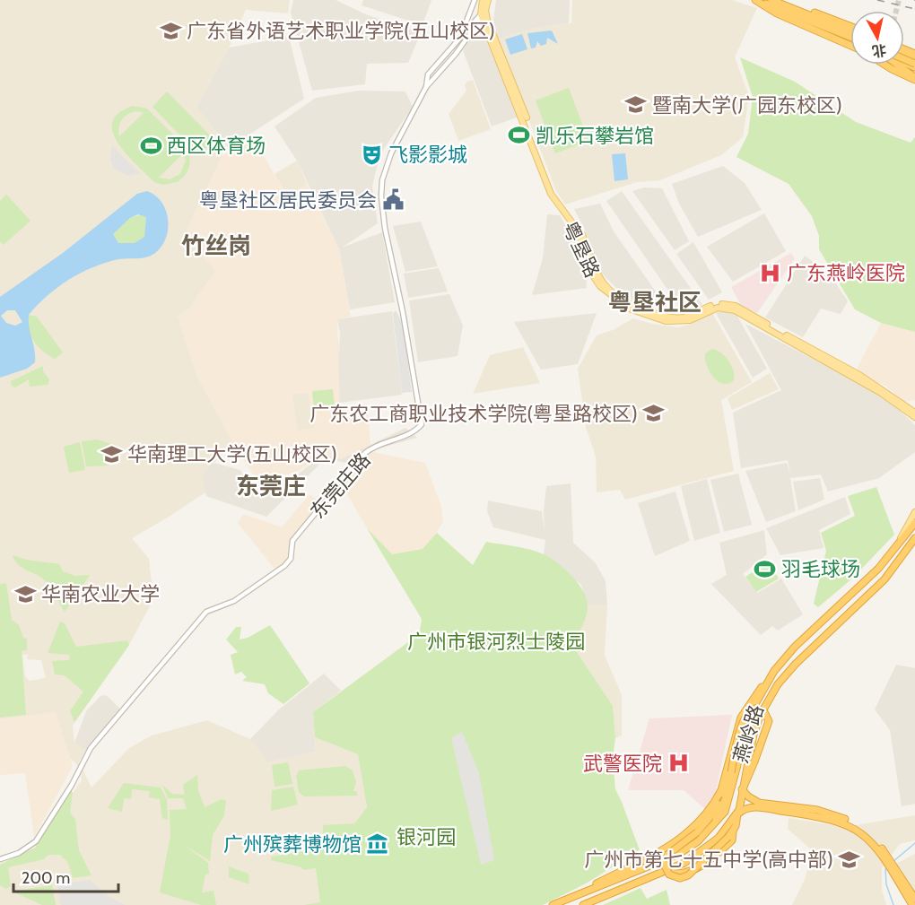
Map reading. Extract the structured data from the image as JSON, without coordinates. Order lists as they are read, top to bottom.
{
  "streets": {
    "highway": ["燕岭路"],
    "main road": ["粤垦路"],
    "street": ["东莞庄路"]
  },
  "crossings": [
    ["粤垦路", "东莞庄路"]
  ],
  "districts": ["竹丝岗", "粤垦社区", "东莞庄"],
  "parks": ["广州市银河烈士陵园", "银河园"],
  "places": {
    "school or university": [
      "广东省外语艺术职业学院(五山校区)",
      "暨南大学(广园东校区)",
      "广东农工商职业技术学院(粤垦路校区)",
      "华南理工大学(五山校区)",
      "华南农业大学",
      "广州市第七十五中学(高中部)"
    ],
    "sports": ["凯乐石攀岩馆", "西区体育场", "羽毛球场"],
    "theatre": ["飞影影城"],
    "public building": ["粤垦社区居民委员会"],
    "hospital": ["广东燕岭医院", "武警医院"],
    "museum": ["广州殡葬博物馆"]
  },
  "scale_bar": "200 m",
  "north": "bottom"
}
